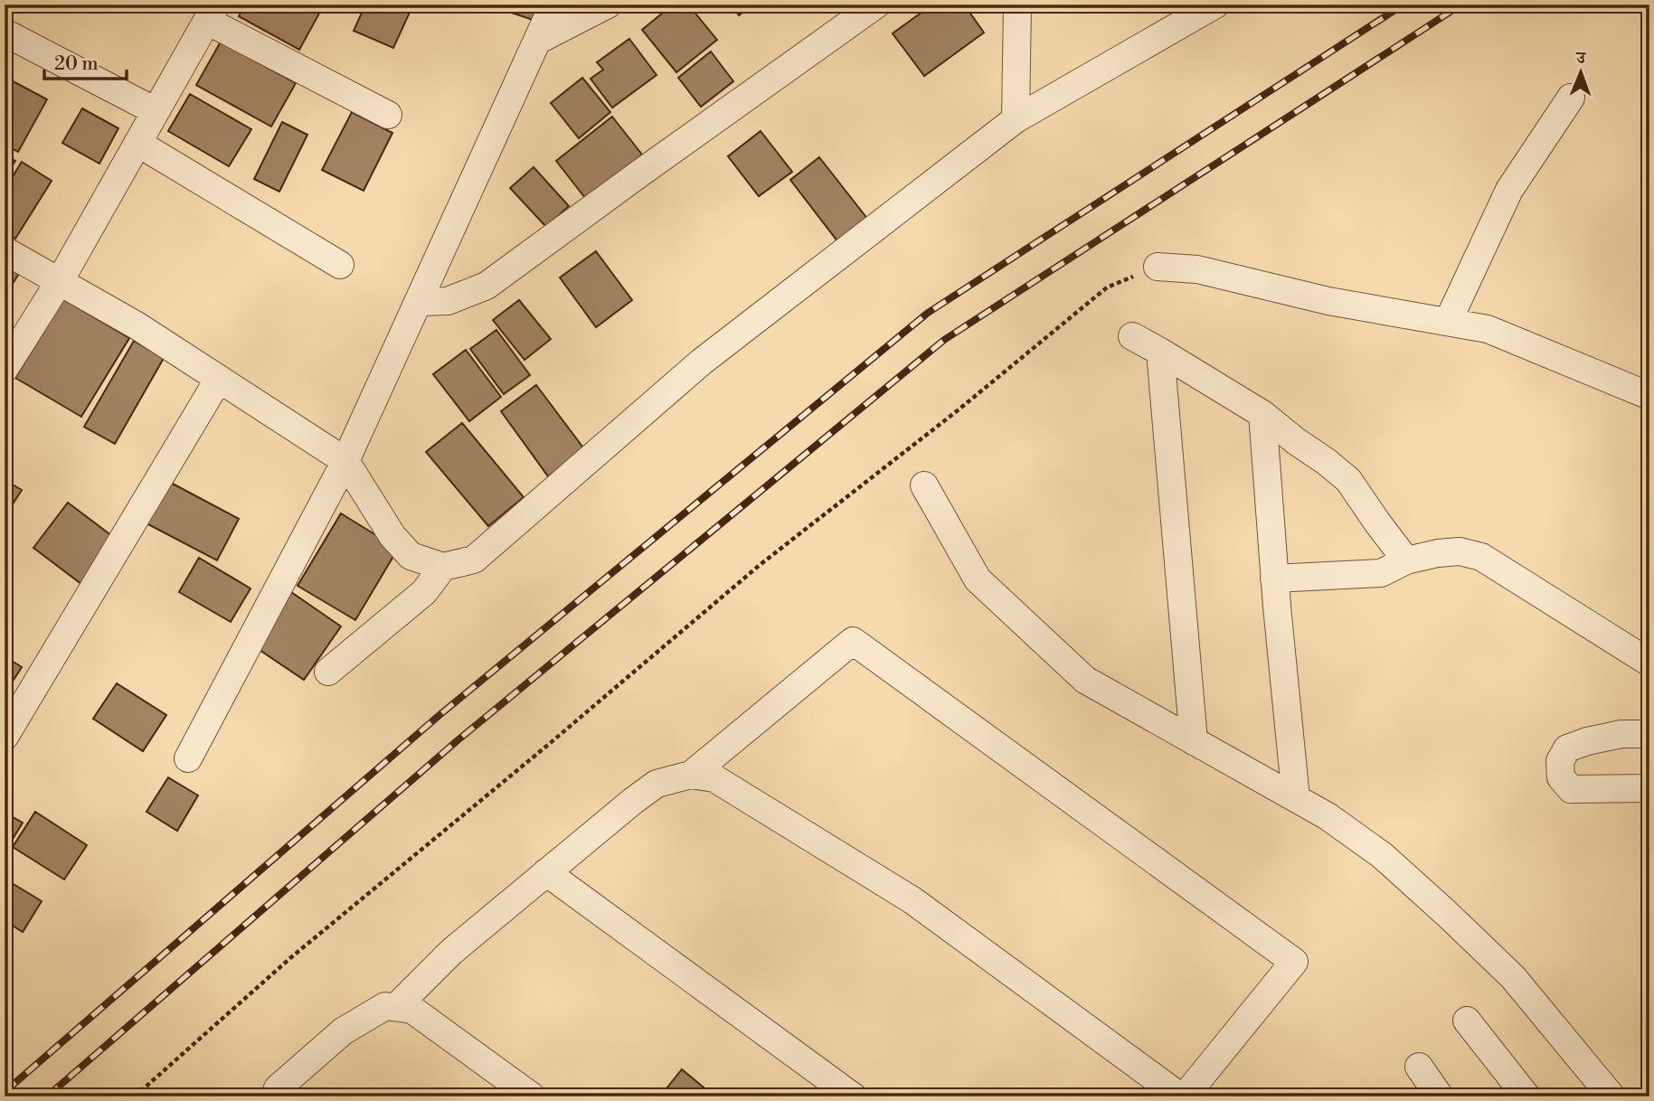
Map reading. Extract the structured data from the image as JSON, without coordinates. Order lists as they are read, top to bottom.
{
  "scale_bar": "20 m",
  "north": "top"
}
